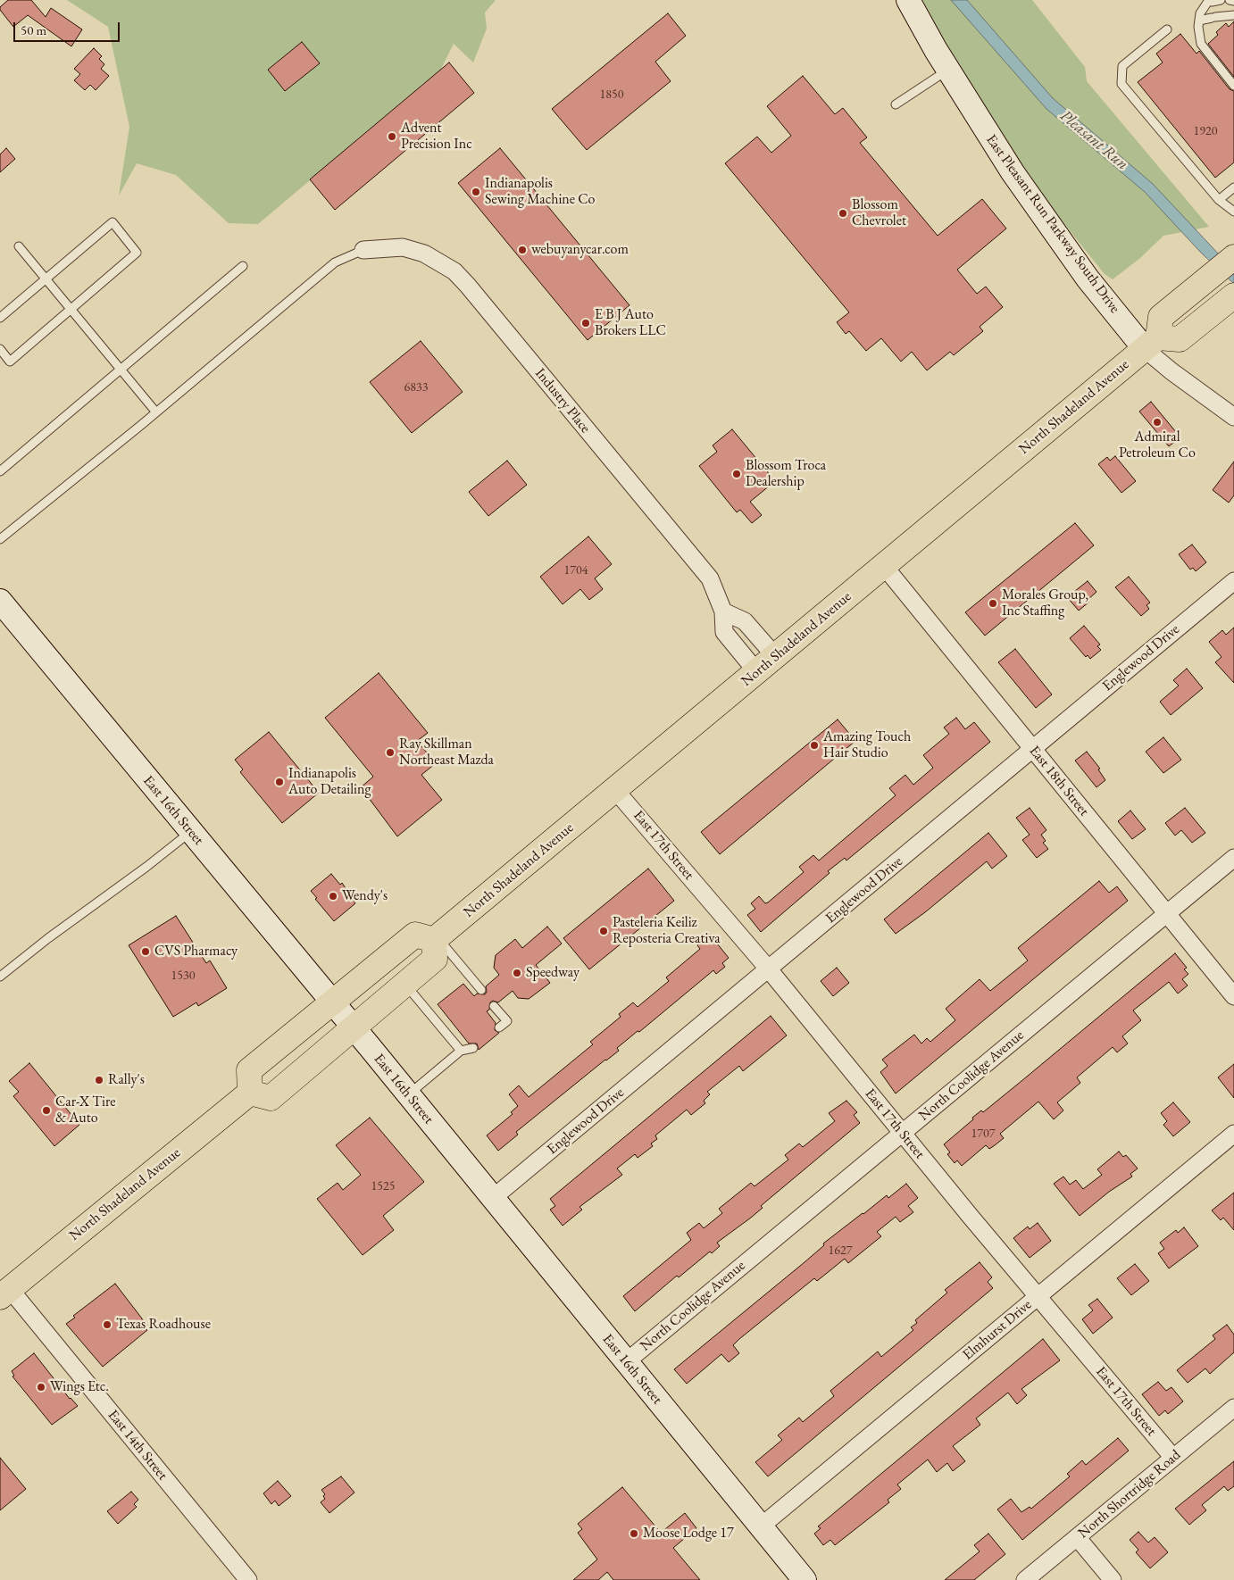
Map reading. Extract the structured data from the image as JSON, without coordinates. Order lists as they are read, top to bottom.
{
  "streets": {
    "main road": ["North Shadeland Avenue"],
    "street": [
      "East Pleasant Run Parkway South Drive",
      "Industry Place",
      "Englewood Drive",
      "East 18th Street",
      "East 16th Street",
      "East 17th Street",
      "North Coolidge Avenue",
      "Elmhurst Drive",
      "East 14th Street",
      "North Shortridge Road"
    ]
  },
  "crossings": [
    ["East Pleasant Run Parkway South Drive", "North Shadeland Avenue"],
    ["Industry Place", "North Shadeland Avenue"],
    ["North Shadeland Avenue", "East 18th Street"],
    ["North Shadeland Avenue", "East 17th Street"],
    ["North Shadeland Avenue", "East 14th Street"],
    ["Englewood Drive", "East 18th Street"],
    ["Englewood Drive", "East 16th Street"],
    ["Englewood Drive", "East 17th Street"],
    ["East 18th Street", "North Coolidge Avenue"],
    ["East 16th Street", "North Coolidge Avenue"],
    ["East 16th Street", "Elmhurst Drive"],
    ["East 17th Street", "North Coolidge Avenue"],
    ["East 17th Street", "Elmhurst Drive"],
    ["East 17th Street", "North Shortridge Road"]
  ],
  "water": ["Pleasant Run"],
  "places": [
    "Advent Precision Inc",
    "Indianapolis Sewing Machine Co",
    "Blossom Chevrolet",
    "webuyanycar.com",
    "E B J Auto Brokers LLC",
    "Admiral Petroleum Co",
    "Blossom Troca Dealership",
    "Morales Group, Inc Staffing",
    "Amazing Touch Hair Studio",
    "Ray Skillman Northeast Mazda",
    "Indianapolis Auto Detailing",
    "Wendy's",
    "Pasteleria Keiliz Reposteria Creativa",
    "CVS Pharmacy",
    "Speedway",
    "Rally's",
    "Car-X Tire & Auto",
    "Texas Roadhouse",
    "Wings Etc.",
    "Moose Lodge 17"
  ],
  "house_numbers": [
    "1850",
    "1920",
    "6833",
    "1704",
    "1530",
    "1707",
    "1525",
    "1627"
  ],
  "scale_bar": "50 m"
}
